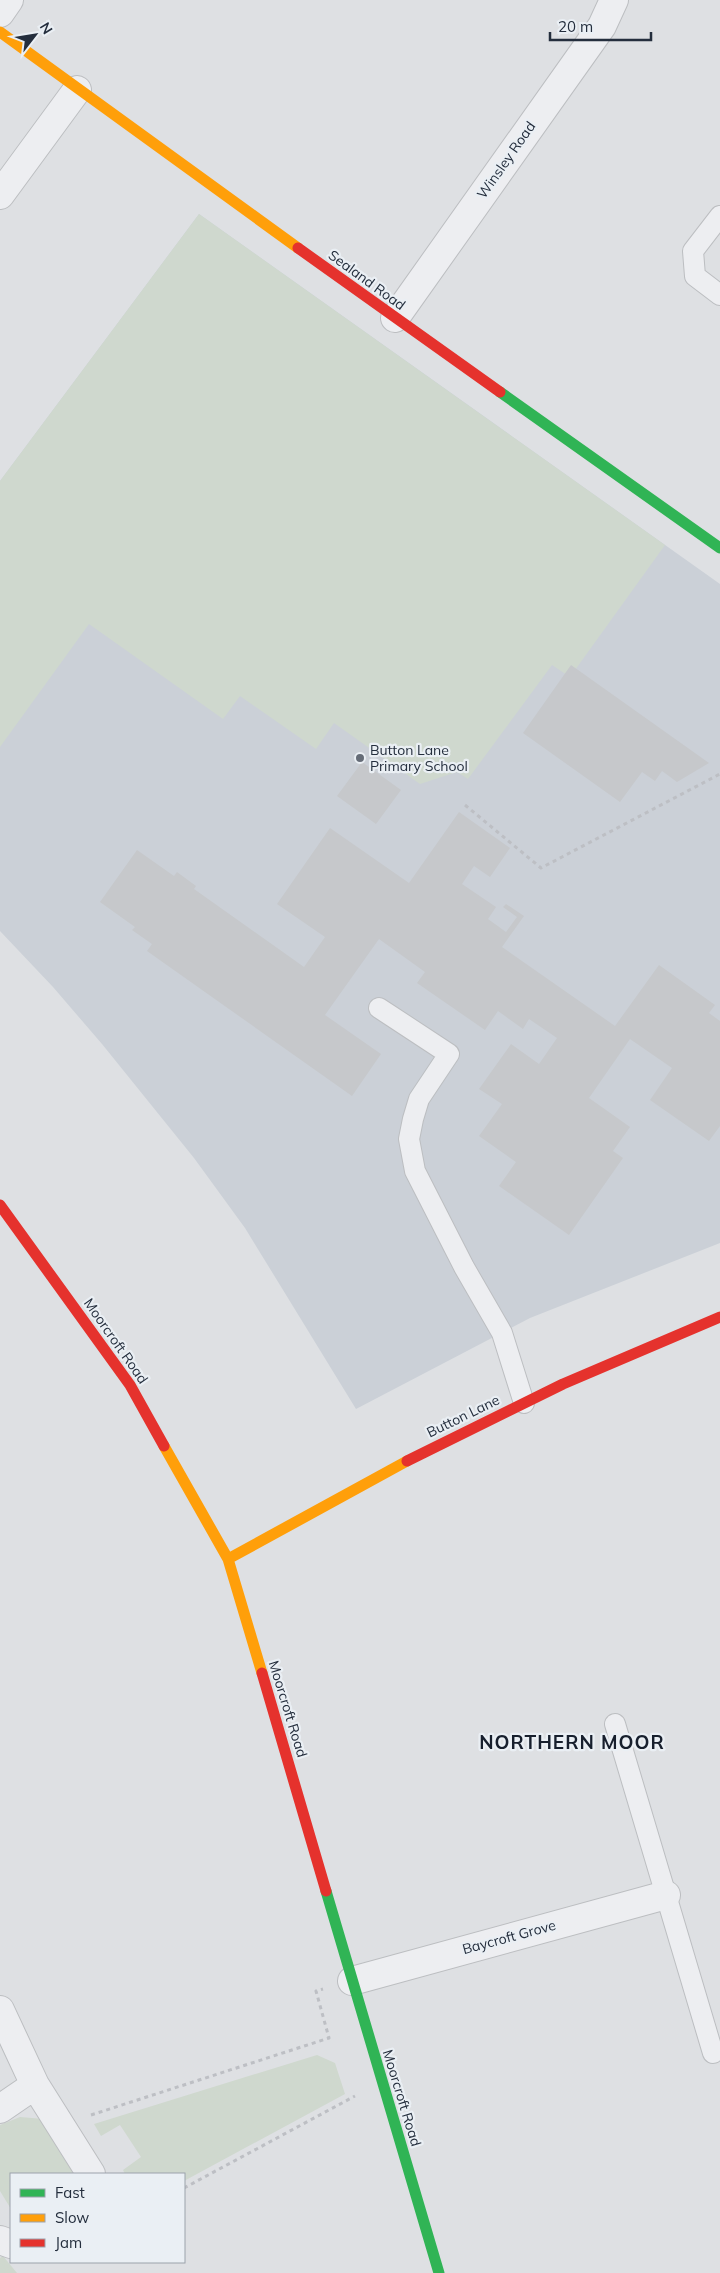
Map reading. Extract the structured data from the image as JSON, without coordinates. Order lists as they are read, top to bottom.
{
  "streets": {
    "street": [
      "Winsley Road",
      "Sealand Road",
      "Moorcroft Road",
      "Button Lane",
      "Baycroft Grove"
    ]
  },
  "crossings": [
    ["Winsley Road", "Sealand Road"],
    ["Moorcroft Road", "Button Lane"],
    ["Moorcroft Road", "Baycroft Grove"]
  ],
  "districts": ["NORTHERN MOOR"],
  "places": ["Button Lane Primary School"],
  "legend": ["Fast", "Slow", "Jam"],
  "scale_bar": "20 m",
  "north": "top right"
}
